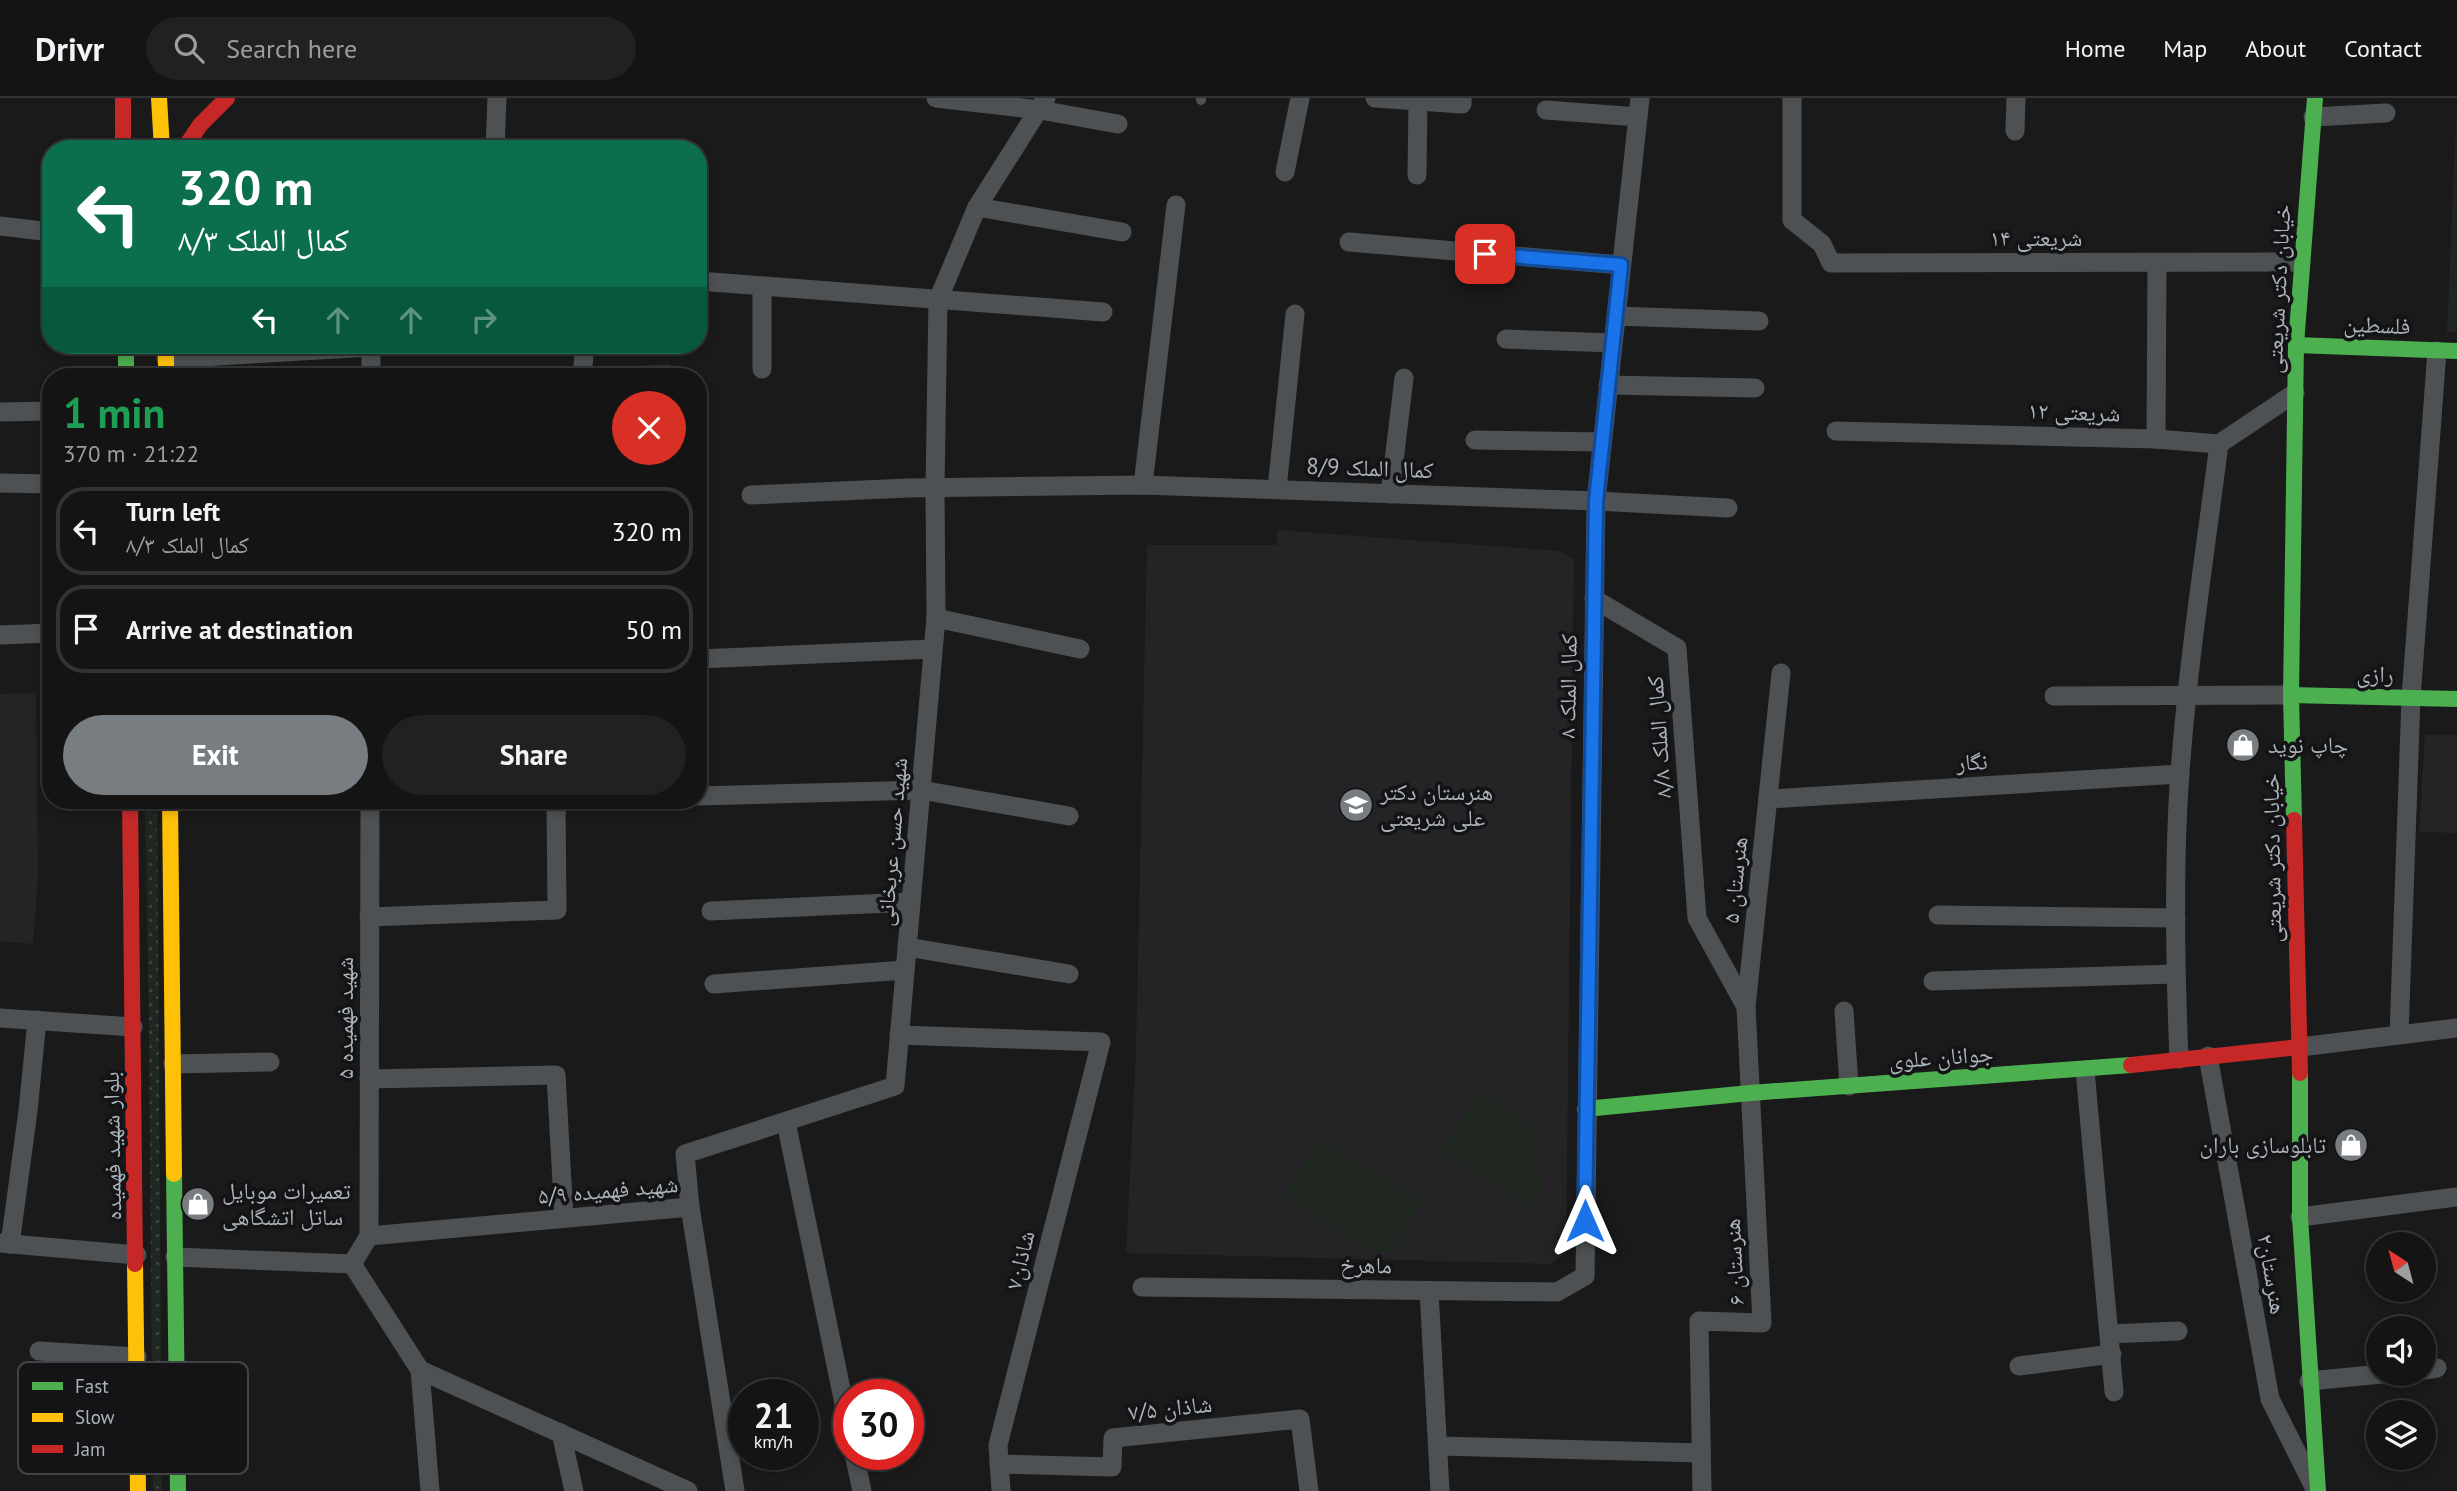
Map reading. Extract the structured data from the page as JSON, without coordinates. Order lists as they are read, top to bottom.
{
  "streets": {
    "main road": [
      "خیابان دکتر شریعتی",
      "فلسطین",
      "رازی",
      "جوانان علوی",
      "بلوار شهید فهمیده"
    ],
    "street": [
      "شریعتی ۱۴",
      "شریعتی ۱۲",
      "کمال الملک 8/9",
      "کمال الملک ۸",
      "کمال الملک ۸/۸",
      "نگار",
      "شهید حسن عربخانی",
      "هنرستان ۵",
      "شهید فهمیده ۵",
      "شهید فهمیده ۵/۹",
      "شاذان۷",
      "هنرستان ۶",
      "ماهرخ",
      "هنرستان۲",
      "شاذان ۷/۵"
    ]
  },
  "crossings": [
    ["شریعتی ۱۴", "خیابان دکتر شریعتی"],
    ["خیابان دکتر شریعتی", "فلسطین"],
    ["خیابان دکتر شریعتی", "رازی"],
    ["خیابان دکتر شریعتی", "جوانان علوی"],
    ["خیابان دکتر شریعتی", "هنرستان۲"],
    ["کمال الملک 8/9", "کمال الملک ۸"],
    ["کمال الملک 8/9", "شهید حسن عربخانی"],
    ["کمال الملک ۸", "کمال الملک ۸/۸"],
    ["کمال الملک ۸", "جوانان علوی"],
    ["کمال الملک ۸", "ماهرخ"],
    ["کمال الملک ۸/۸", "هنرستان ۵"],
    ["نگار", "هنرستان ۵"],
    ["شهید حسن عربخانی", "شاذان۷"],
    ["هنرستان ۵", "جوانان علوی"],
    ["هنرستان ۵", "هنرستان ۶"],
    ["شهید فهمیده ۵", "شهید فهمیده ۵/۹"],
    ["جوانان علوی", "هنرستان ۶"],
    ["جوانان علوی", "هنرستان۲"],
    ["شاذان۷", "شاذان ۷/۵"]
  ],
  "places": {
    "shop": ["چاپ نوید", "تابلوسازی باران", "تعمیرات موبایل ساتل اتشگاهی"],
    "school or university": ["هنرستان دکتر علی شریعتی"]
  },
  "legend": ["Fast", "Slow", "Jam"],
  "north": "top left",
  "page": {
    "header": "Drivr",
    "search": "Search here",
    "nav": [
      "Home",
      "Map",
      "About",
      "Contact"
    ],
    "turn": ["320 m", "کمال الملک ۸/۳"],
    "heading": ["1 min", "370 m · 21:22"],
    "list": [
      {
        "name": "Turn left",
        "note": "کمال الملک ۸/۳",
        "value": "320 m"
      },
      {
        "name": "Arrive at destination",
        "value": "50 m"
      }
    ],
    "buttons": ["Exit", "Share"],
    "speed": "21 km/h",
    "limit": "30"
  }
}
